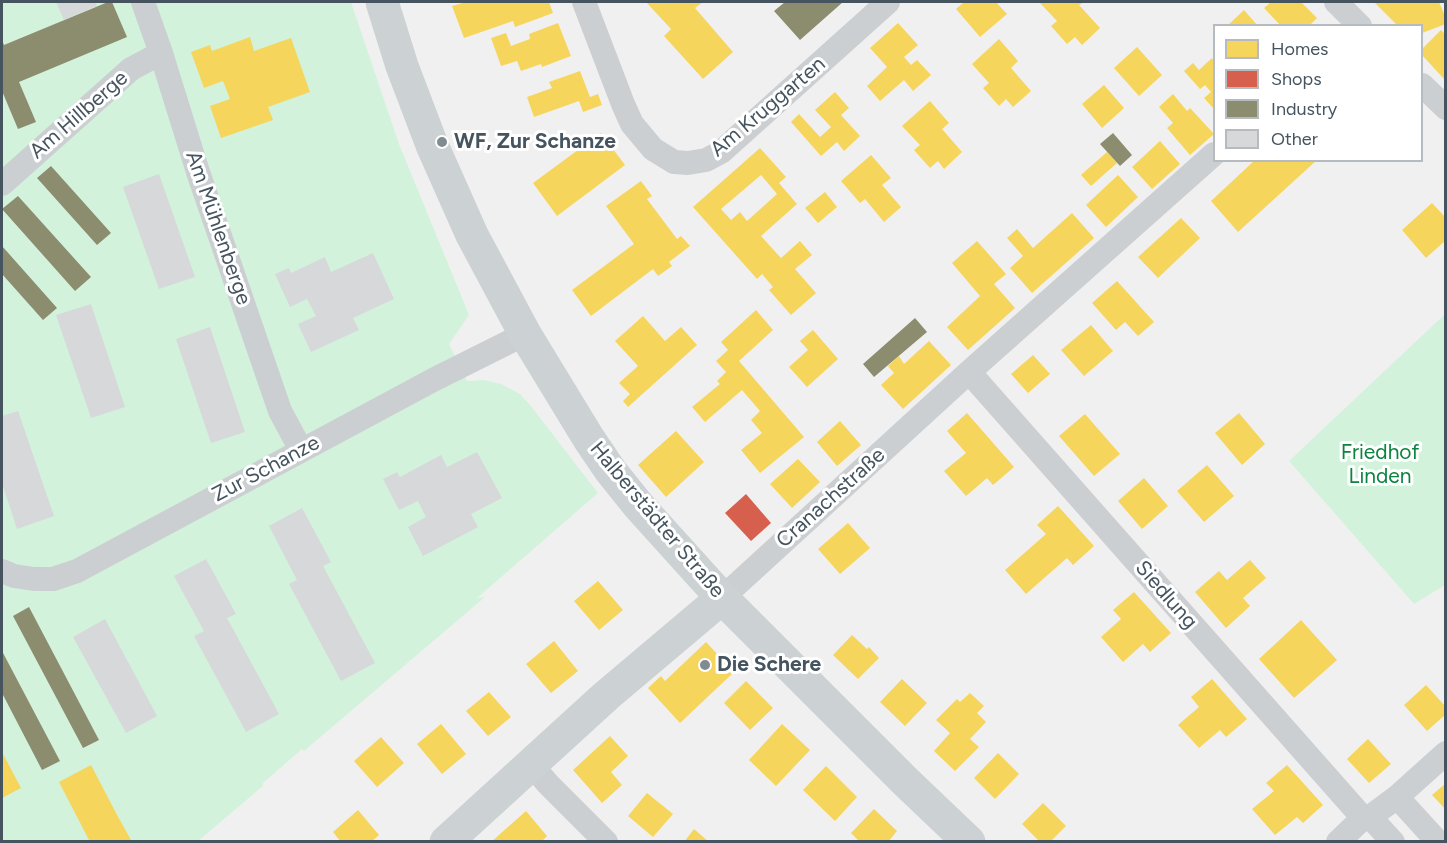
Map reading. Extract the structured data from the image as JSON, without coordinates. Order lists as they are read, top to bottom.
{
  "streets": {
    "main road": ["Cranachstraße", "Halberstädter Straße"],
    "street": [
      "Am Kruggarten",
      "Am Hillberge",
      "Am Mühlenberge",
      "Zur Schanze",
      "Siedlung"
    ]
  },
  "crossings": [
    ["Am Hillberge", "Am Mühlenberge"],
    ["Am Mühlenberge", "Zur Schanze"],
    ["Zur Schanze", "Halberstädter Straße"],
    ["Cranachstraße", "Halberstädter Straße"],
    ["Cranachstraße", "Siedlung"]
  ],
  "parks": ["Friedhof Linden"],
  "places": ["WF, Zur Schanze", "Die Schere"],
  "legend": [
    "Homes",
    "Shops",
    "Industry",
    "Other"
  ]
}
